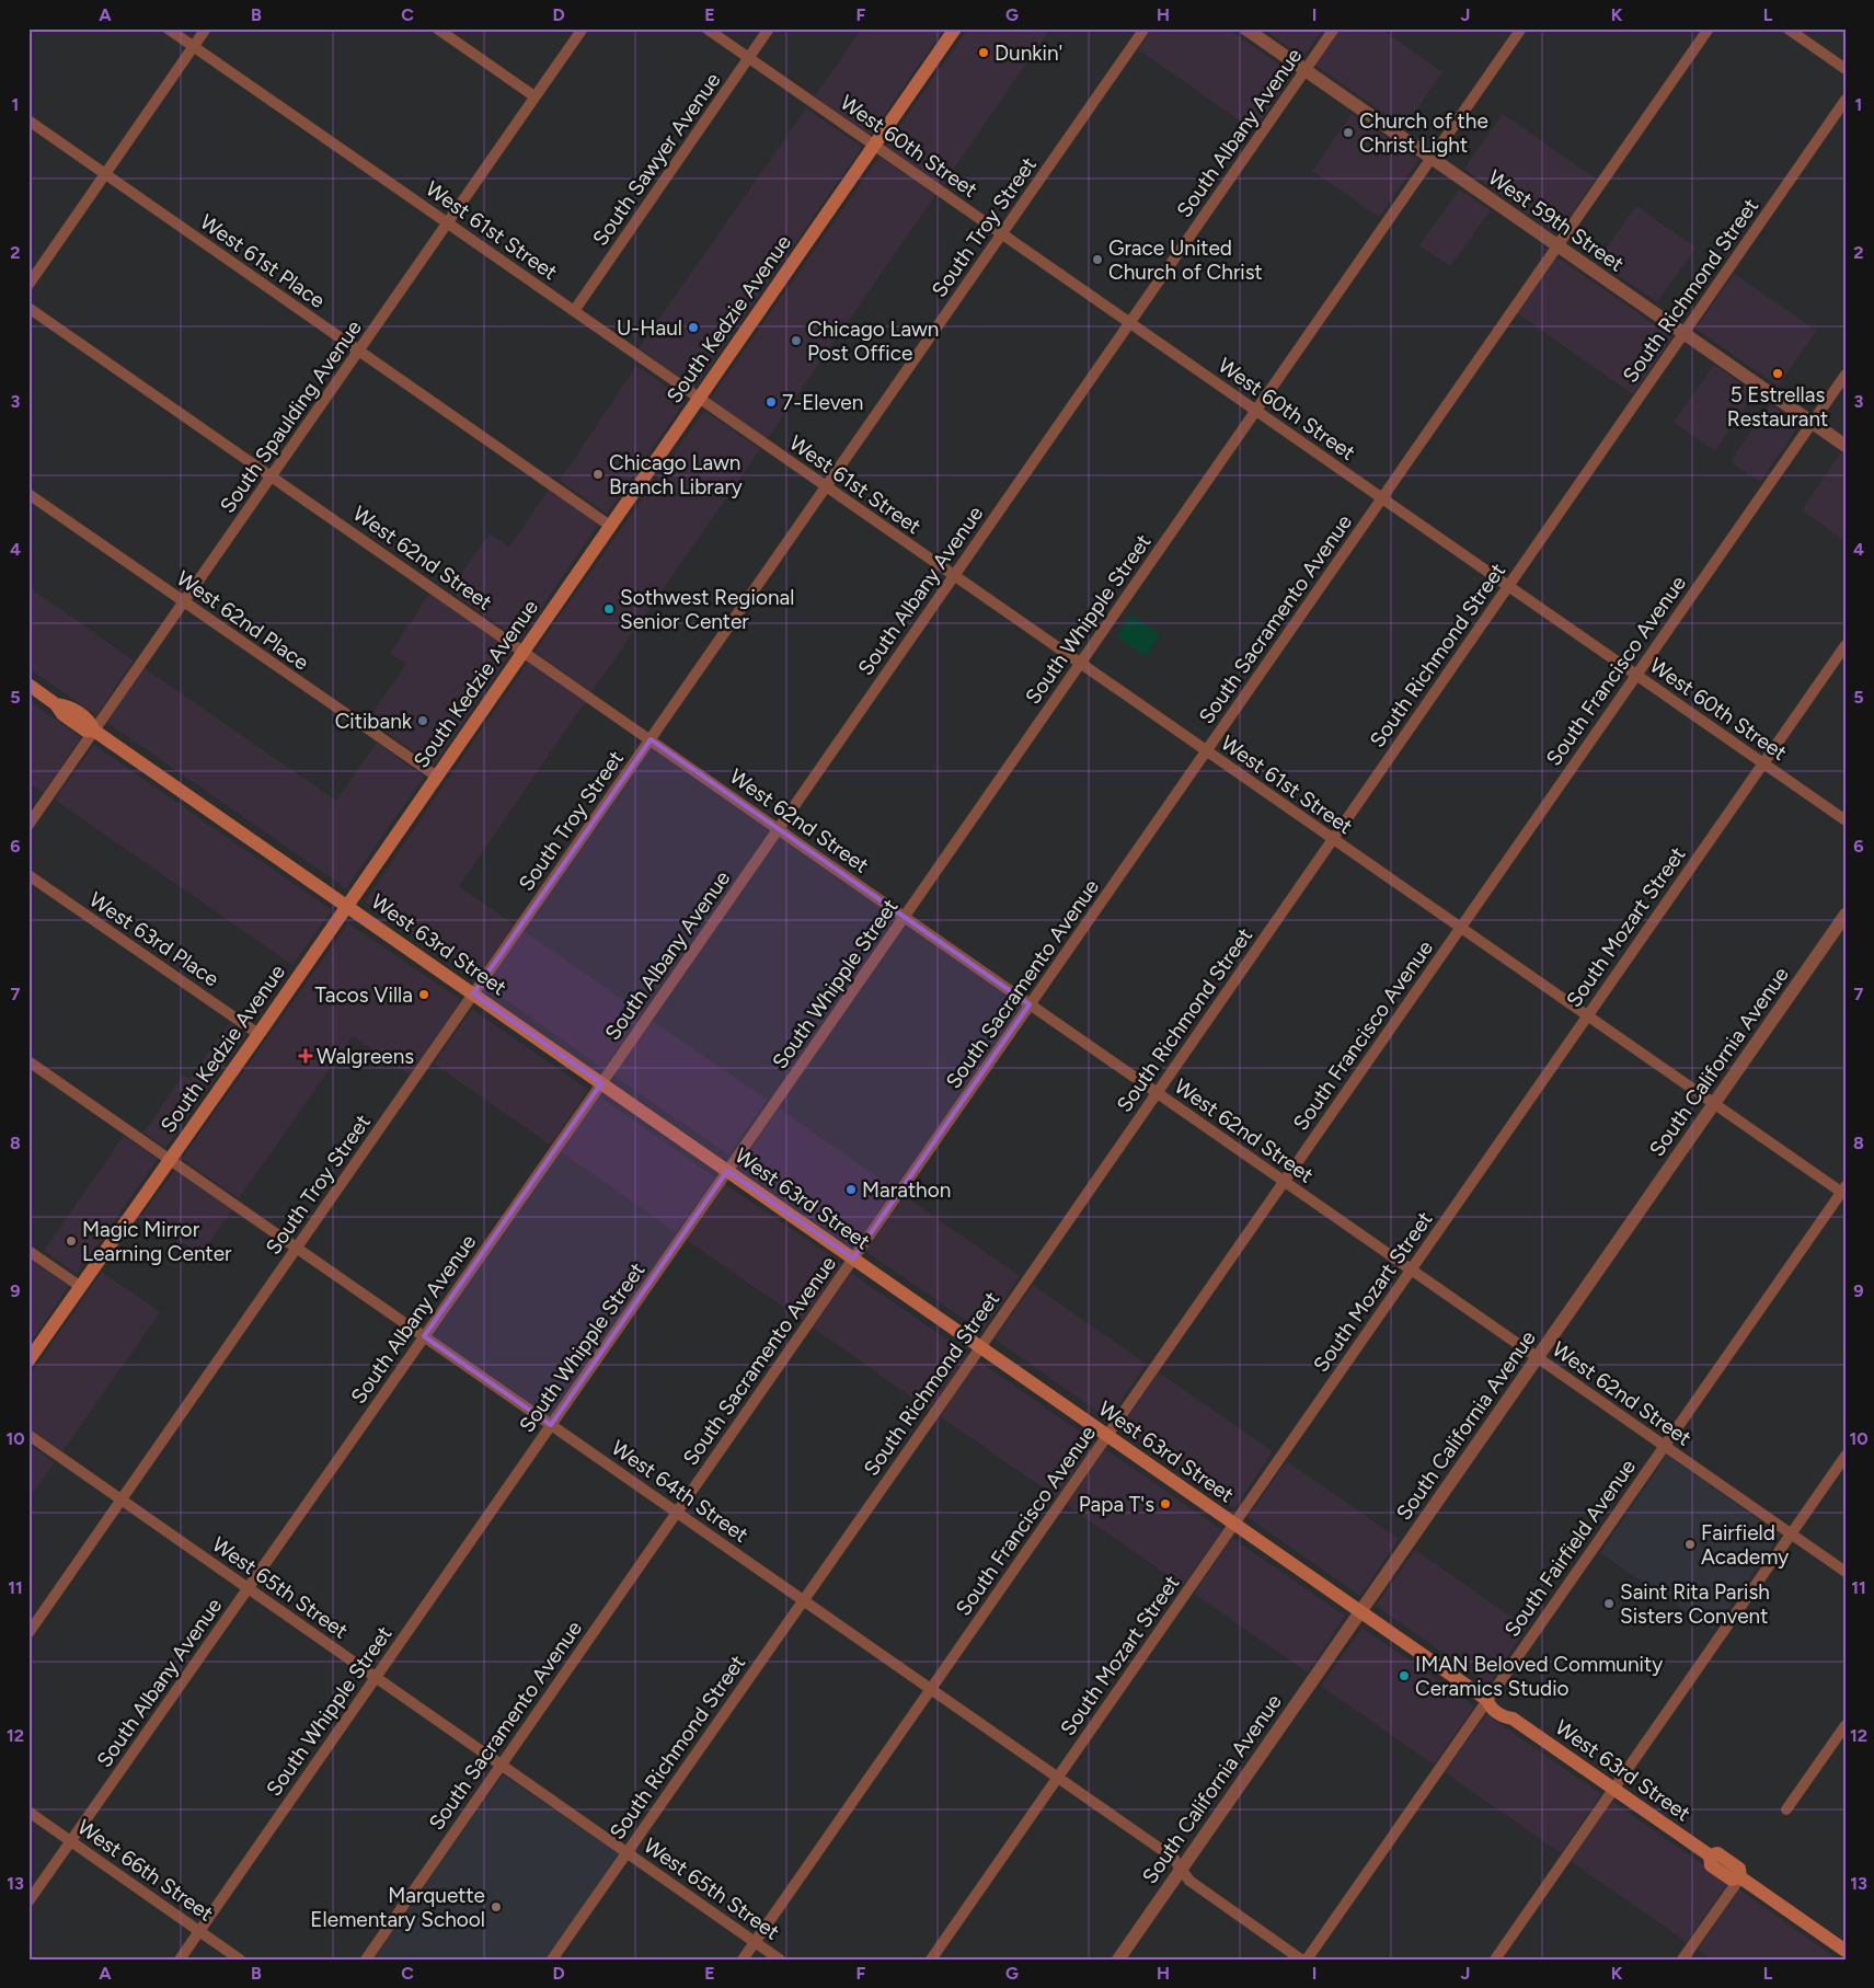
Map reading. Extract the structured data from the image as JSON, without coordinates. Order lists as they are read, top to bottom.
{
  "streets": {
    "main road": ["South Kedzie Avenue", "West 63rd Street"],
    "street": [
      "South Albany Avenue",
      "West 60th Street",
      "South Sawyer Avenue",
      "West 59th Street",
      "South Troy Street",
      "West 61st Street",
      "West 61st Place",
      "South Richmond Street",
      "South Spaulding Avenue",
      "West 62nd Street",
      "South Whipple Street",
      "South Sacramento Avenue",
      "West 62nd Place",
      "South Francisco Avenue",
      "South Mozart Street",
      "West 63rd Place",
      "South California Avenue",
      "West 64th Street",
      "South Fairfield Avenue",
      "West 65th Street",
      "West 66th Street"
    ]
  },
  "crossings": [
    ["South Albany Avenue", "West 60th Street"],
    ["South Albany Avenue", "West 59th Street"],
    ["South Albany Avenue", "West 61st Street"],
    ["South Albany Avenue", "West 62nd Street"],
    ["South Albany Avenue", "West 63rd Street"],
    ["South Albany Avenue", "West 64th Street"],
    ["South Albany Avenue", "West 65th Street"],
    ["South Albany Avenue", "West 66th Street"],
    ["West 60th Street", "South Sawyer Avenue"],
    ["West 60th Street", "South Troy Street"],
    ["West 60th Street", "South Richmond Street"],
    ["West 60th Street", "South Kedzie Avenue"],
    ["West 60th Street", "South Whipple Street"],
    ["West 60th Street", "South Sacramento Avenue"],
    ["West 60th Street", "South Francisco Avenue"],
    ["West 60th Street", "South Mozart Street"],
    ["South Sawyer Avenue", "West 61st Street"],
    ["West 59th Street", "South Richmond Street"],
    ["West 59th Street", "South Whipple Street"],
    ["West 59th Street", "South Sacramento Avenue"],
    ["West 59th Street", "South Francisco Avenue"],
    ["South Troy Street", "West 61st Street"],
    ["South Troy Street", "West 62nd Street"],
    ["South Troy Street", "West 63rd Street"],
    ["South Troy Street", "West 64th Street"],
    ["South Troy Street", "West 65th Street"],
    ["West 61st Street", "South Richmond Street"],
    ["West 61st Street", "South Kedzie Avenue"],
    ["West 61st Street", "South Spaulding Avenue"],
    ["West 61st Street", "South Whipple Street"],
    ["West 61st Street", "South Sacramento Avenue"],
    ["West 61st Street", "South Francisco Avenue"],
    ["West 61st Street", "South Mozart Street"],
    ["West 61st Street", "South California Avenue"],
    ["West 61st Street", "South Fairfield Avenue"],
    ["West 61st Place", "South Kedzie Avenue"],
    ["West 61st Place", "South Spaulding Avenue"],
    ["South Richmond Street", "West 62nd Street"],
    ["South Richmond Street", "West 63rd Street"],
    ["South Richmond Street", "West 64th Street"],
    ["South Richmond Street", "West 65th Street"],
    ["South Kedzie Avenue", "West 62nd Street"],
    ["South Kedzie Avenue", "West 62nd Place"],
    ["South Kedzie Avenue", "West 63rd Place"],
    ["South Kedzie Avenue", "West 63rd Street"],
    ["South Kedzie Avenue", "West 64th Street"],
    ["South Spaulding Avenue", "West 62nd Street"],
    ["South Spaulding Avenue", "West 62nd Place"],
    ["South Spaulding Avenue", "West 63rd Street"],
    ["West 62nd Street", "South Whipple Street"],
    ["West 62nd Street", "South Sacramento Avenue"],
    ["West 62nd Street", "South Francisco Avenue"],
    ["West 62nd Street", "South Mozart Street"],
    ["West 62nd Street", "South California Avenue"],
    ["West 62nd Street", "South Fairfield Avenue"],
    ["South Whipple Street", "West 63rd Street"],
    ["South Whipple Street", "West 64th Street"],
    ["South Whipple Street", "West 65th Street"],
    ["South Whipple Street", "West 66th Street"],
    ["South Sacramento Avenue", "West 63rd Street"],
    ["South Sacramento Avenue", "West 64th Street"],
    ["South Sacramento Avenue", "West 65th Street"],
    ["South Francisco Avenue", "West 63rd Street"],
    ["South Francisco Avenue", "West 64th Street"],
    ["South Francisco Avenue", "West 65th Street"],
    ["South Mozart Street", "West 63rd Street"],
    ["South Mozart Street", "West 64th Street"],
    ["West 63rd Street", "South California Avenue"],
    ["West 63rd Street", "South Fairfield Avenue"],
    ["South California Avenue", "West 64th Street"]
  ],
  "places": {
    "other": [
      "Dunkin'",
      "Church of the Christ Light",
      "Grace United Church of Christ",
      "U-Haul",
      "Chicago Lawn Post Office",
      "5 Estrellas Restaurant",
      "7-Eleven",
      "Chicago Lawn Branch Library",
      "Sothwest Regional Senior Center",
      "Citibank",
      "Tacos Villa",
      "Marathon",
      "Magic Mirror Learning Center",
      "Papa T's",
      "Fairfield Academy",
      "Saint Rita Parish Sisters Convent",
      "IMAN Beloved Community Ceramics Studio",
      "Marquette Elementary School"
    ],
    "health": ["Walgreens"]
  },
  "grid": {
    "columns": [
      "A",
      "B",
      "C",
      "D",
      "E",
      "F",
      "G",
      "H",
      "I",
      "J",
      "K",
      "L"
    ],
    "rows": [
      "1",
      "2",
      "3",
      "4",
      "5",
      "6",
      "7",
      "8",
      "9",
      "10",
      "11",
      "12",
      "13"
    ]
  }
}
